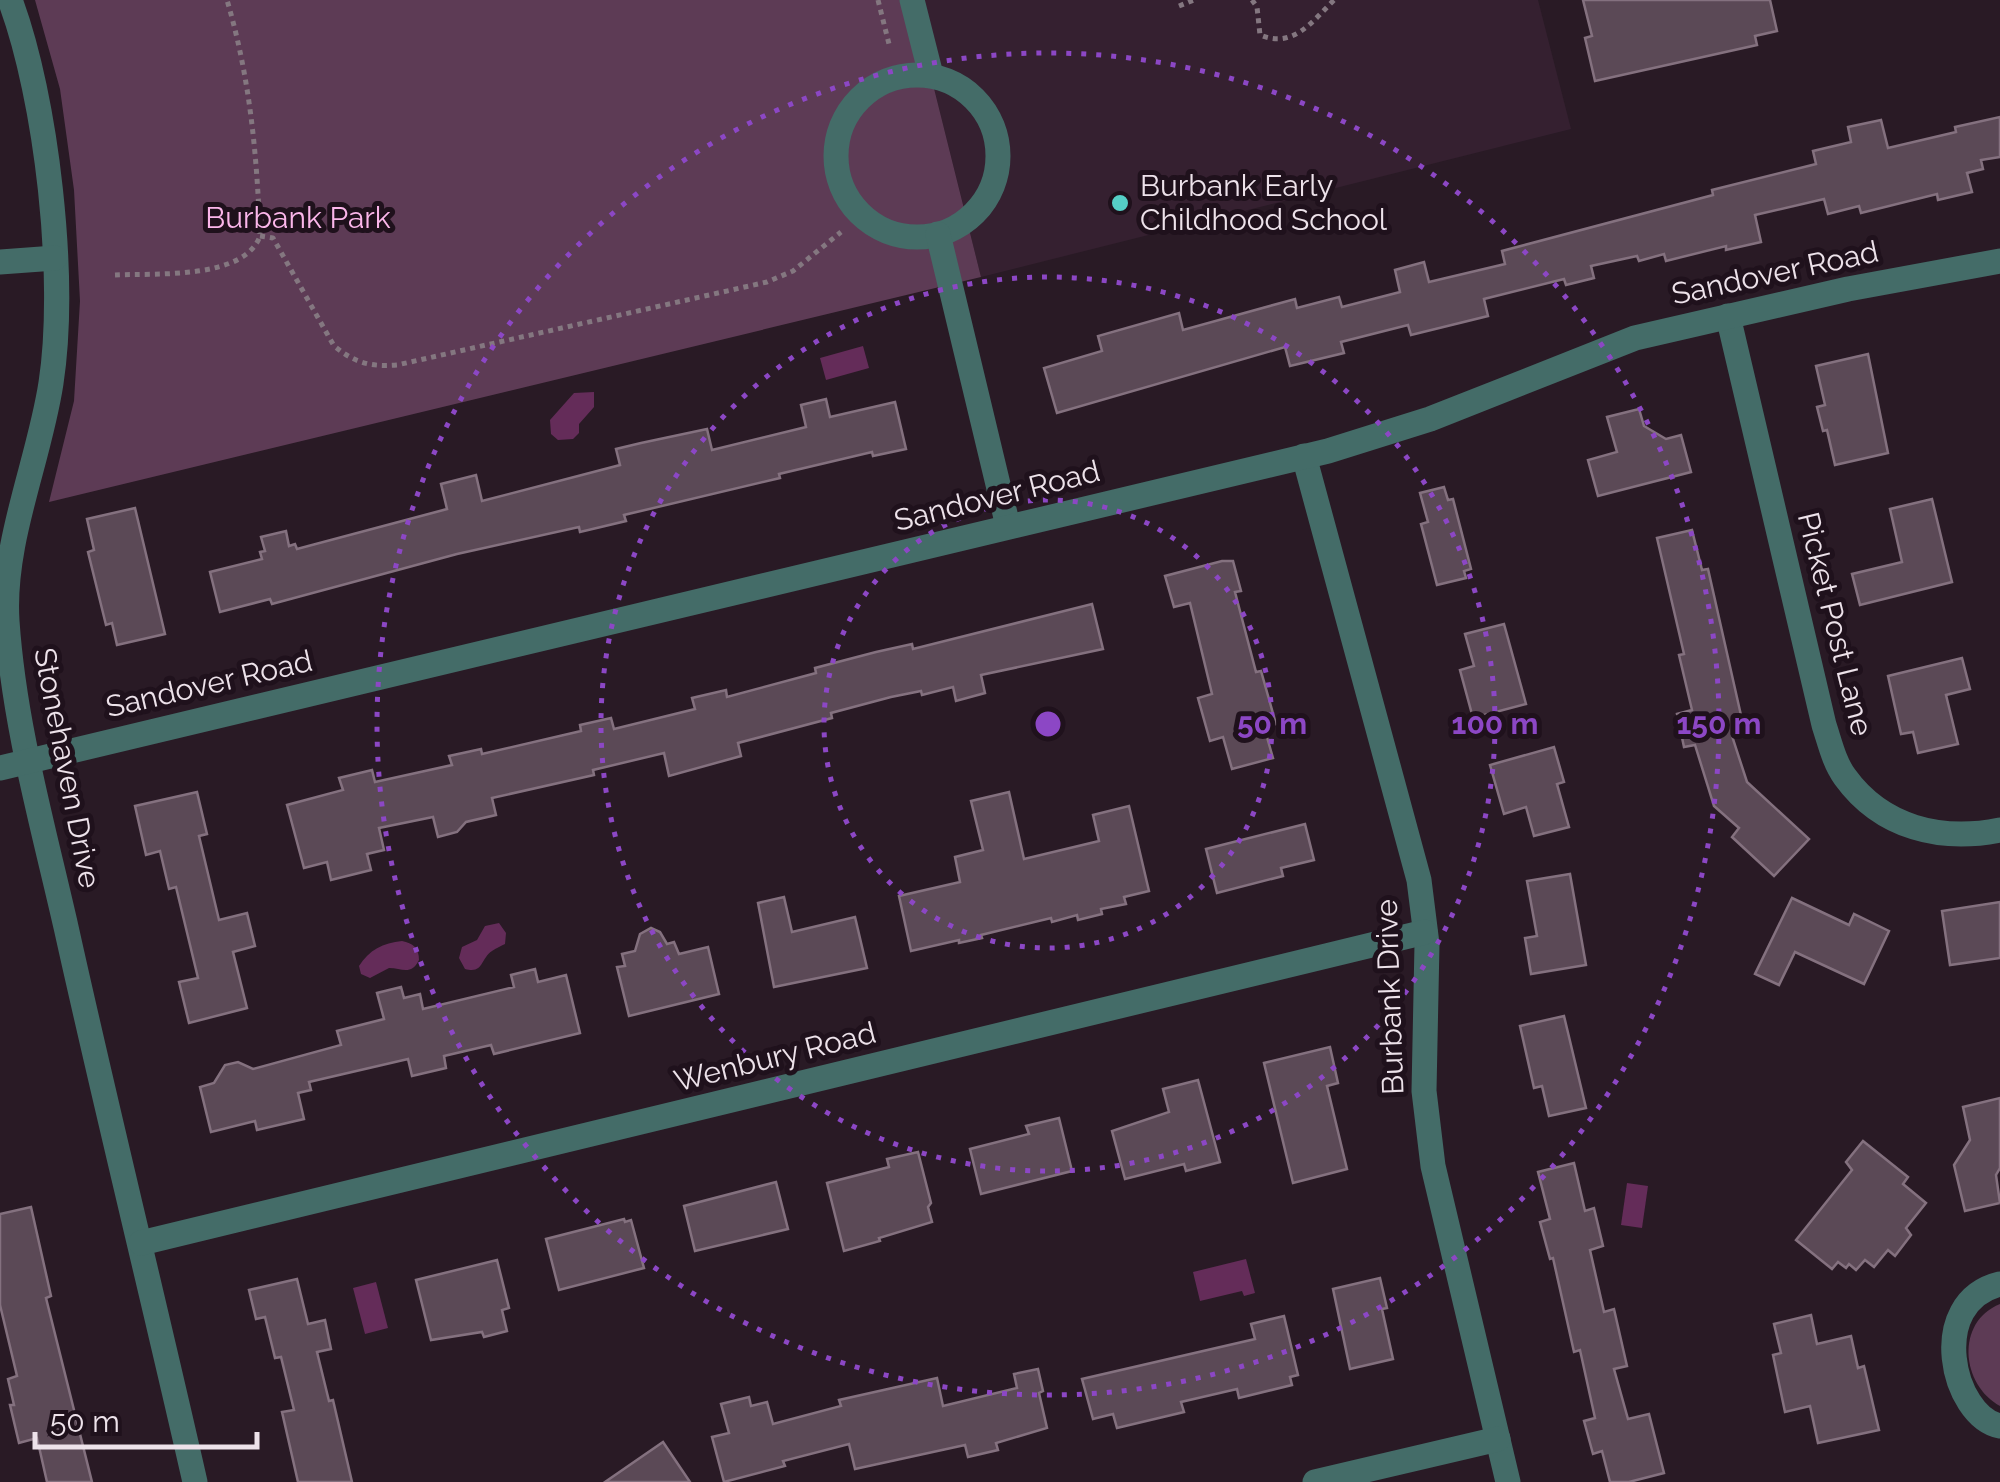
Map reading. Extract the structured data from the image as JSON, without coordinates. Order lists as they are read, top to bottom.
{
  "streets": {
    "street": [
      "Sandover Road",
      "Picket Post Lane",
      "Stonehaven Drive",
      "Burbank Drive",
      "Wenbury Road"
    ]
  },
  "crossings": [
    ["Sandover Road", "Picket Post Lane"],
    ["Sandover Road", "Stonehaven Drive"],
    ["Sandover Road", "Burbank Drive"],
    ["Stonehaven Drive", "Wenbury Road"],
    ["Burbank Drive", "Wenbury Road"]
  ],
  "parks": ["Burbank Park"],
  "places": ["Burbank Early Childhood School"],
  "scale_bar": "50 m",
  "rings": ["50 m", "100 m", "150 m"]
}
